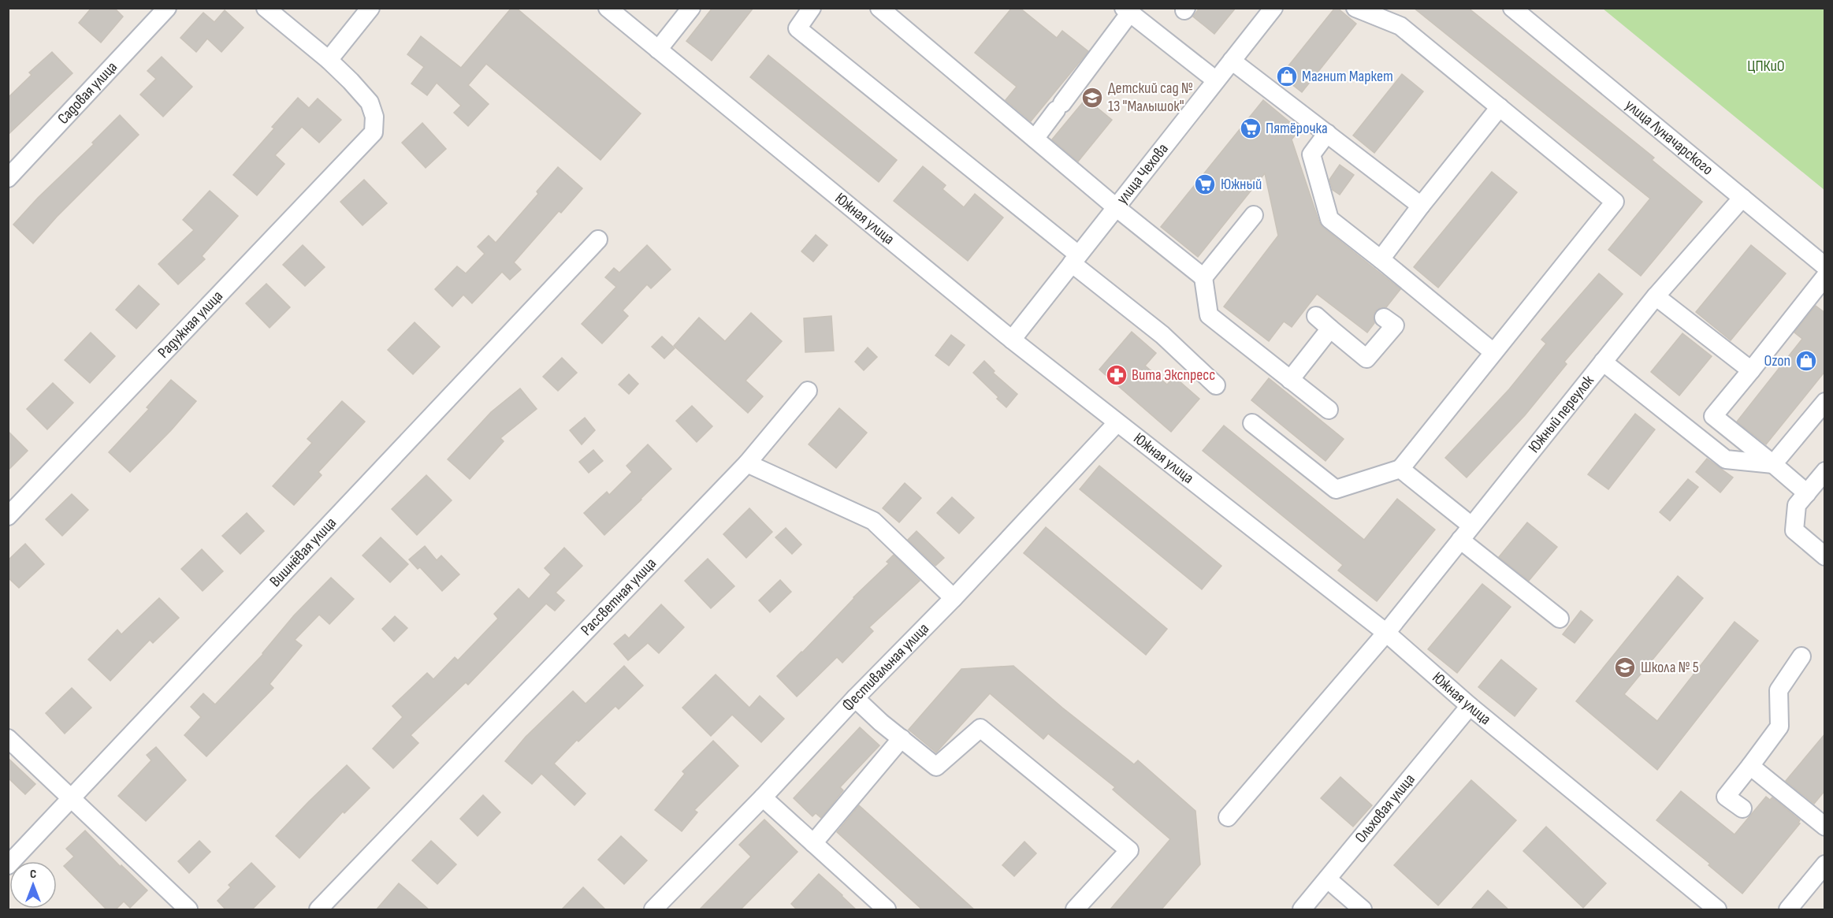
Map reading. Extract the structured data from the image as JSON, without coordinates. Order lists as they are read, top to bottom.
{
  "streets": {
    "street": [
      "Садовая улица",
      "улица Луначарского",
      "улица Чехова",
      "Южная улица",
      "Радужная улица",
      "Южный переулок",
      "Вишнёвая улица",
      "Рассветная улица",
      "Фестивальная улица",
      "Ольховая улица"
    ]
  },
  "crossings": [
    ["улица Луначарского", "Южный переулок"],
    ["улица Чехова", "Южная улица"],
    ["Южная улица", "Южный переулок"],
    ["Южная улица", "Фестивальная улица"],
    ["Южная улица", "Ольховая улица"]
  ],
  "parks": ["ЦПКиО"],
  "places": {
    "shop": ["Магнит Маркет", "Ozon"],
    "school or university": ["Детский сад № 13 \"Малышок\"", "Школа № 5"],
    "supermarket": ["Пятёрочка", "Южный"],
    "pharmacy": ["Вита Экспресс"]
  },
  "north": "top"
}
